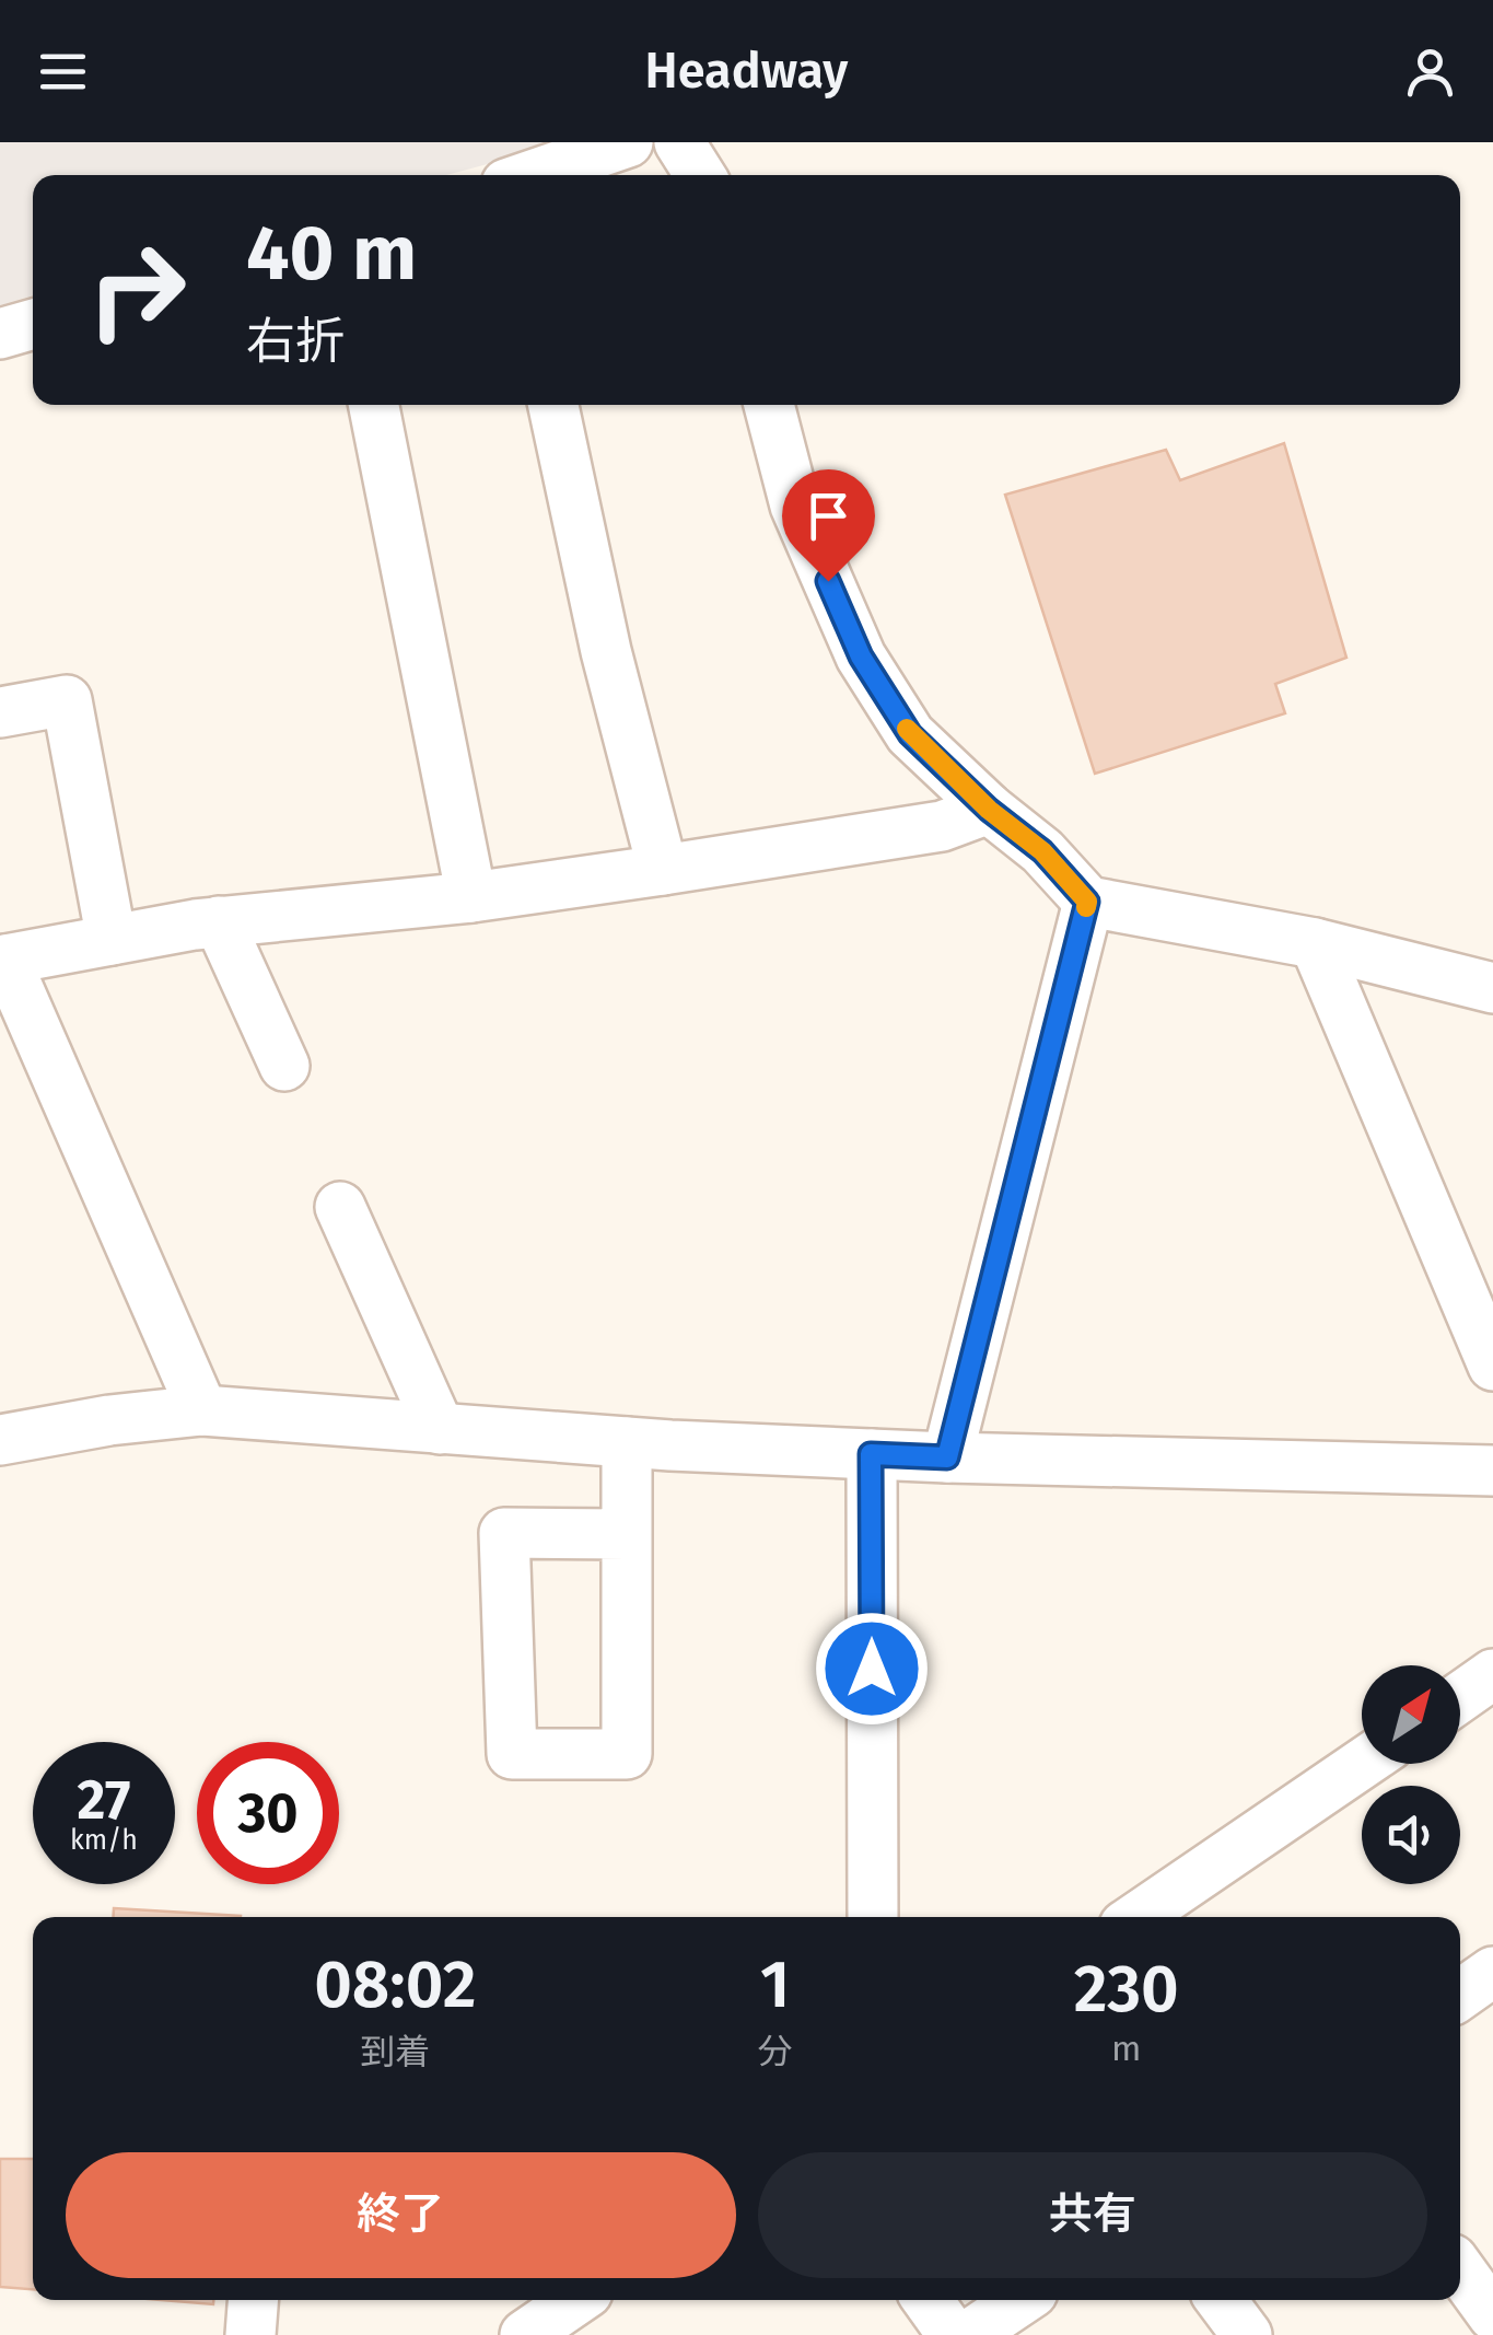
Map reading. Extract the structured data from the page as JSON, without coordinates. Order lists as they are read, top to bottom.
{
  "north": "top right",
  "page": {
    "header": "Headway",
    "turn": ["40 m", "右折"],
    "speed": "27 km/h",
    "limit": "30",
    "eta": [
      "08:02",
      "到着",
      "1",
      "分",
      "230",
      "m"
    ],
    "buttons": ["終了", "共有"]
  }
}
